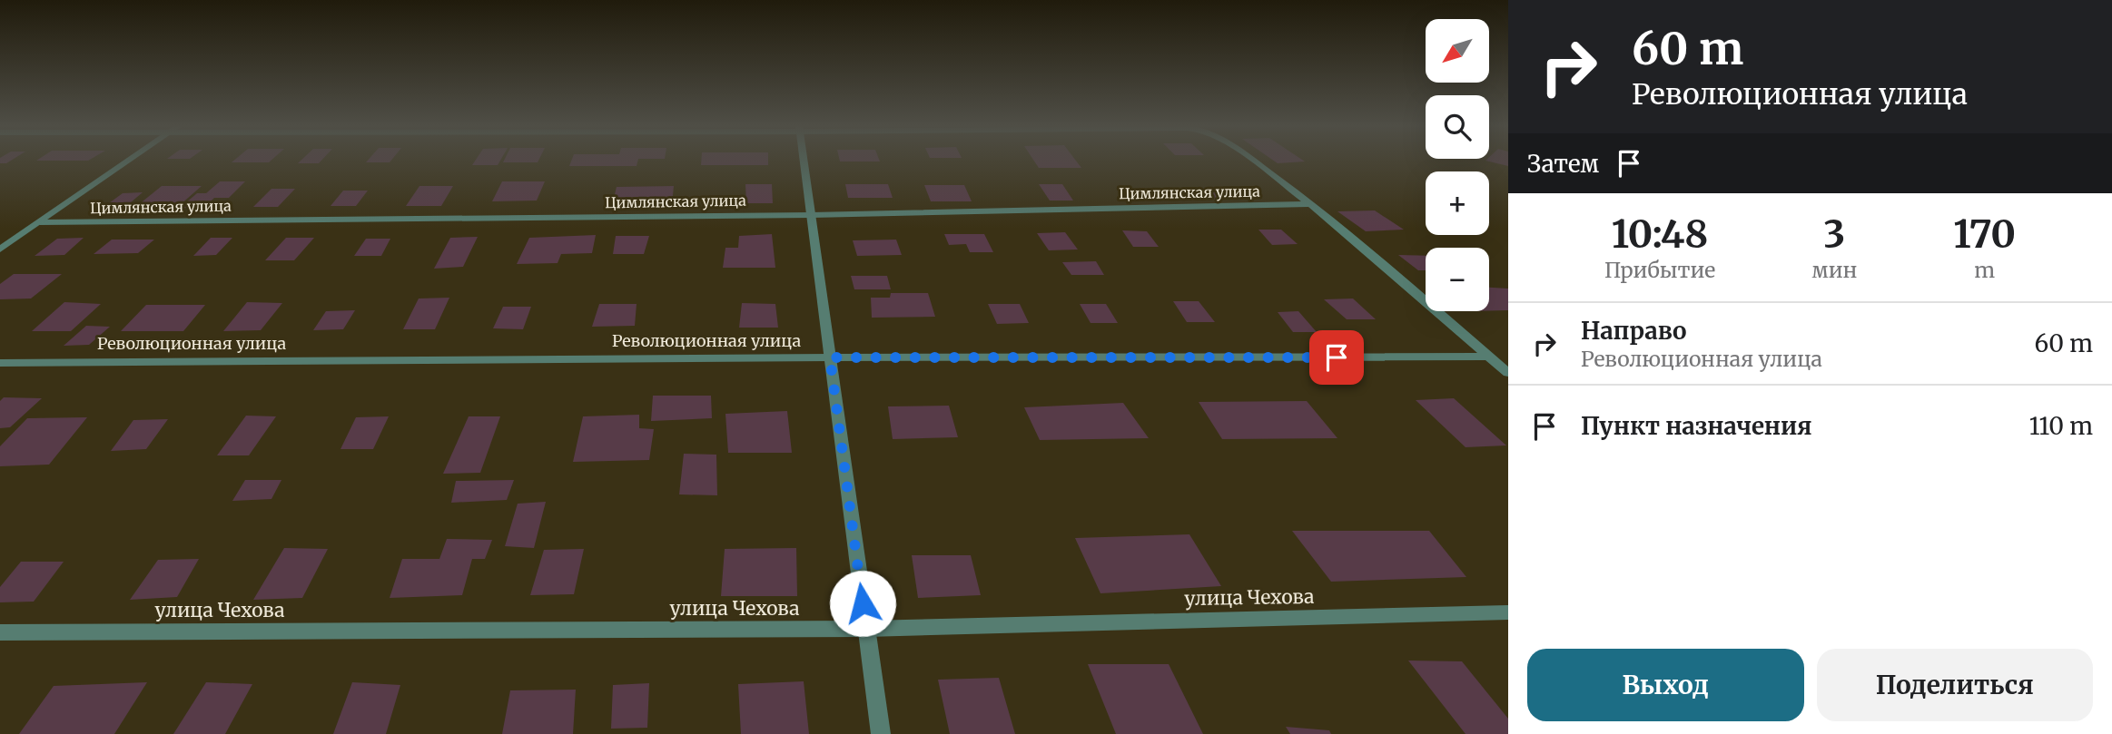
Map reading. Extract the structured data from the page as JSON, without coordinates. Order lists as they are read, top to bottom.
{
  "streets": {
    "street": ["Цимлянская улица", "Революционная улица", "улица Чехова"]
  },
  "north": "bottom left",
  "page": {
    "turn": ["60 m", "Революционная улица"],
    "map_buttons": ["+", "−"],
    "then": "Затем",
    "eta": [
      "10:48",
      "Прибытие",
      "3",
      "мин",
      "170",
      "m"
    ],
    "list": [
      {
        "name": "Направо",
        "note": "Революционная улица",
        "value": "60 m"
      },
      {
        "name": "Пункт назначения",
        "value": "110 m"
      }
    ],
    "buttons": ["Выход", "Поделиться"]
  }
}
